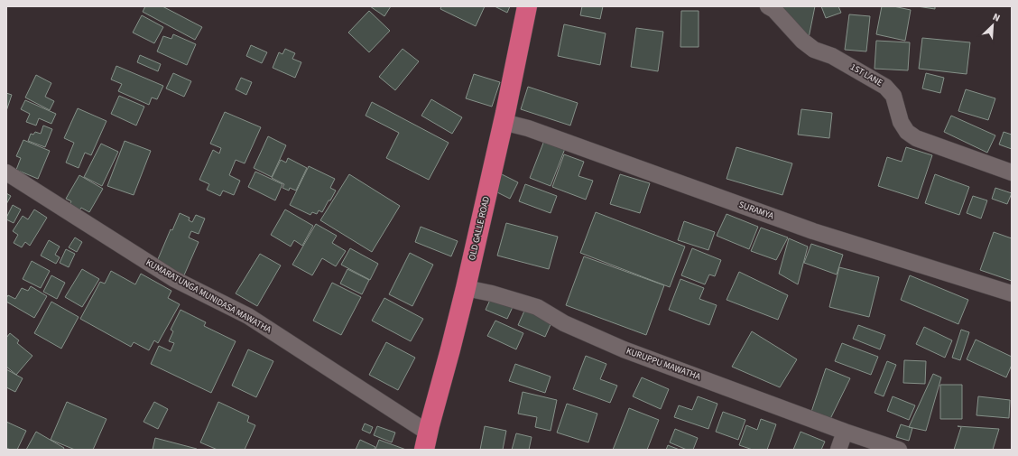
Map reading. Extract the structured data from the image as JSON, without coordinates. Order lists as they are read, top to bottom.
{
  "streets": {
    "highway": ["OLD GALLE ROAD"],
    "street": [
      "1ST LANE",
      "SURAMYA",
      "KUMARATUNGA MUNIDASA MAWATHA",
      "KURUPPU MAWATHA"
    ]
  },
  "crossings": [
    ["SURAMYA", "OLD GALLE ROAD"],
    ["OLD GALLE ROAD", "KUMARATUNGA MUNIDASA MAWATHA"],
    ["OLD GALLE ROAD", "KURUPPU MAWATHA"]
  ],
  "north": "top right"
}
